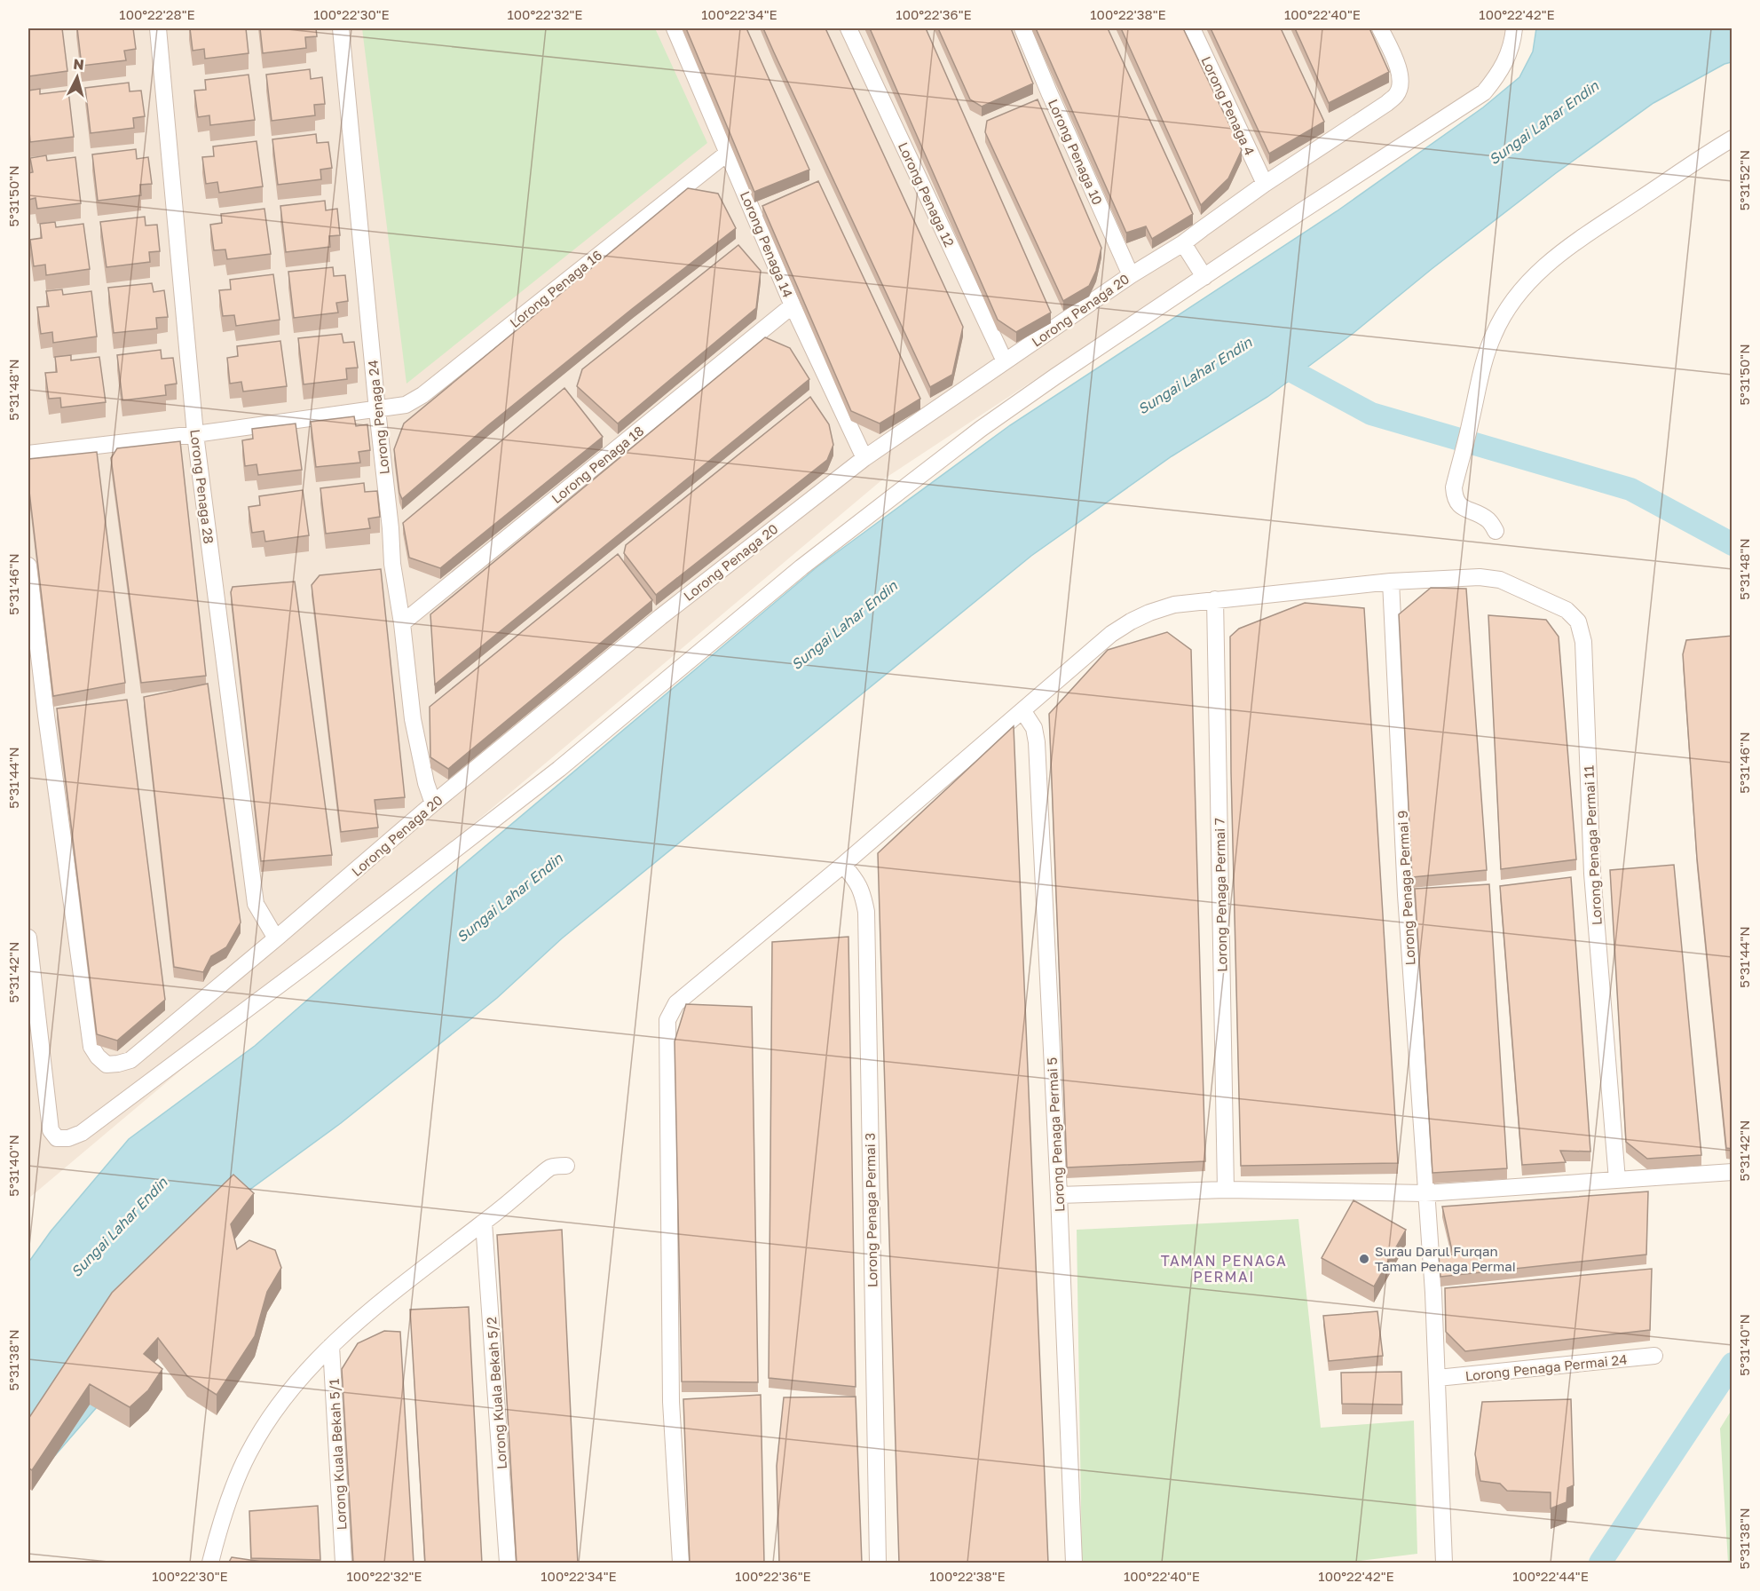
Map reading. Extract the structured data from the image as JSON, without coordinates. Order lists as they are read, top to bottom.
{
  "streets": {
    "street": [
      "Lorong Penaga 4",
      "Lorong Penaga 10",
      "Lorong Penaga 12",
      "Lorong Penaga 14",
      "Lorong Penaga 16",
      "Lorong Penaga 20",
      "Lorong Penaga 24",
      "Lorong Penaga 18",
      "Lorong Penaga 28",
      "Lorong Penaga Permai 11",
      "Lorong Penaga Permai 9",
      "Lorong Penaga Permai 7",
      "Lorong Penaga Permai 5",
      "Lorong Penaga Permai 3",
      "Lorong Penaga Permai 24",
      "Lorong Kuala Bekah 5/2",
      "Lorong Kuala Bekah 5/1"
    ]
  },
  "crossings": [
    ["Lorong Penaga 4", "Lorong Penaga 20"],
    ["Lorong Penaga 10", "Lorong Penaga 20"],
    ["Lorong Penaga 12", "Lorong Penaga 20"],
    ["Lorong Penaga 14", "Lorong Penaga 16"],
    ["Lorong Penaga 14", "Lorong Penaga 20"],
    ["Lorong Penaga 14", "Lorong Penaga 18"],
    ["Lorong Penaga 16", "Lorong Penaga 24"],
    ["Lorong Penaga 16", "Lorong Penaga 28"],
    ["Lorong Penaga 20", "Lorong Penaga 24"],
    ["Lorong Penaga 20", "Lorong Penaga 28"],
    ["Lorong Penaga 24", "Lorong Penaga 18"],
    ["Lorong Penaga Permai 11", "Lorong Penaga Permai 9"],
    ["Lorong Penaga Permai 11", "Lorong Penaga Permai 7"],
    ["Lorong Penaga Permai 11", "Lorong Penaga Permai 5"],
    ["Lorong Penaga Permai 11", "Lorong Penaga Permai 3"],
    ["Lorong Penaga Permai 9", "Lorong Penaga Permai 24"]
  ],
  "districts": ["TAMAN PENAGA PERMAI"],
  "water": ["Sungai Lahar Endin"],
  "places": ["Surau Darul Furqan Taman Penaga Permai"],
  "north": "top",
  "coordinates": [
    "100°22'28\"E",
    "100°22'30\"E",
    "100°22'32\"E",
    "100°22'34\"E",
    "100°22'36\"E",
    "100°22'38\"E",
    "100°22'40\"E",
    "100°22'42\"E",
    "5°31'52\"N",
    "5°31'50\"N",
    "5°31'48\"N",
    "5°31'46\"N",
    "5°31'44\"N",
    "5°31'42\"N",
    "5°31'40\"N",
    "5°31'38\"N",
    "100°22'44\"E"
  ]
}
